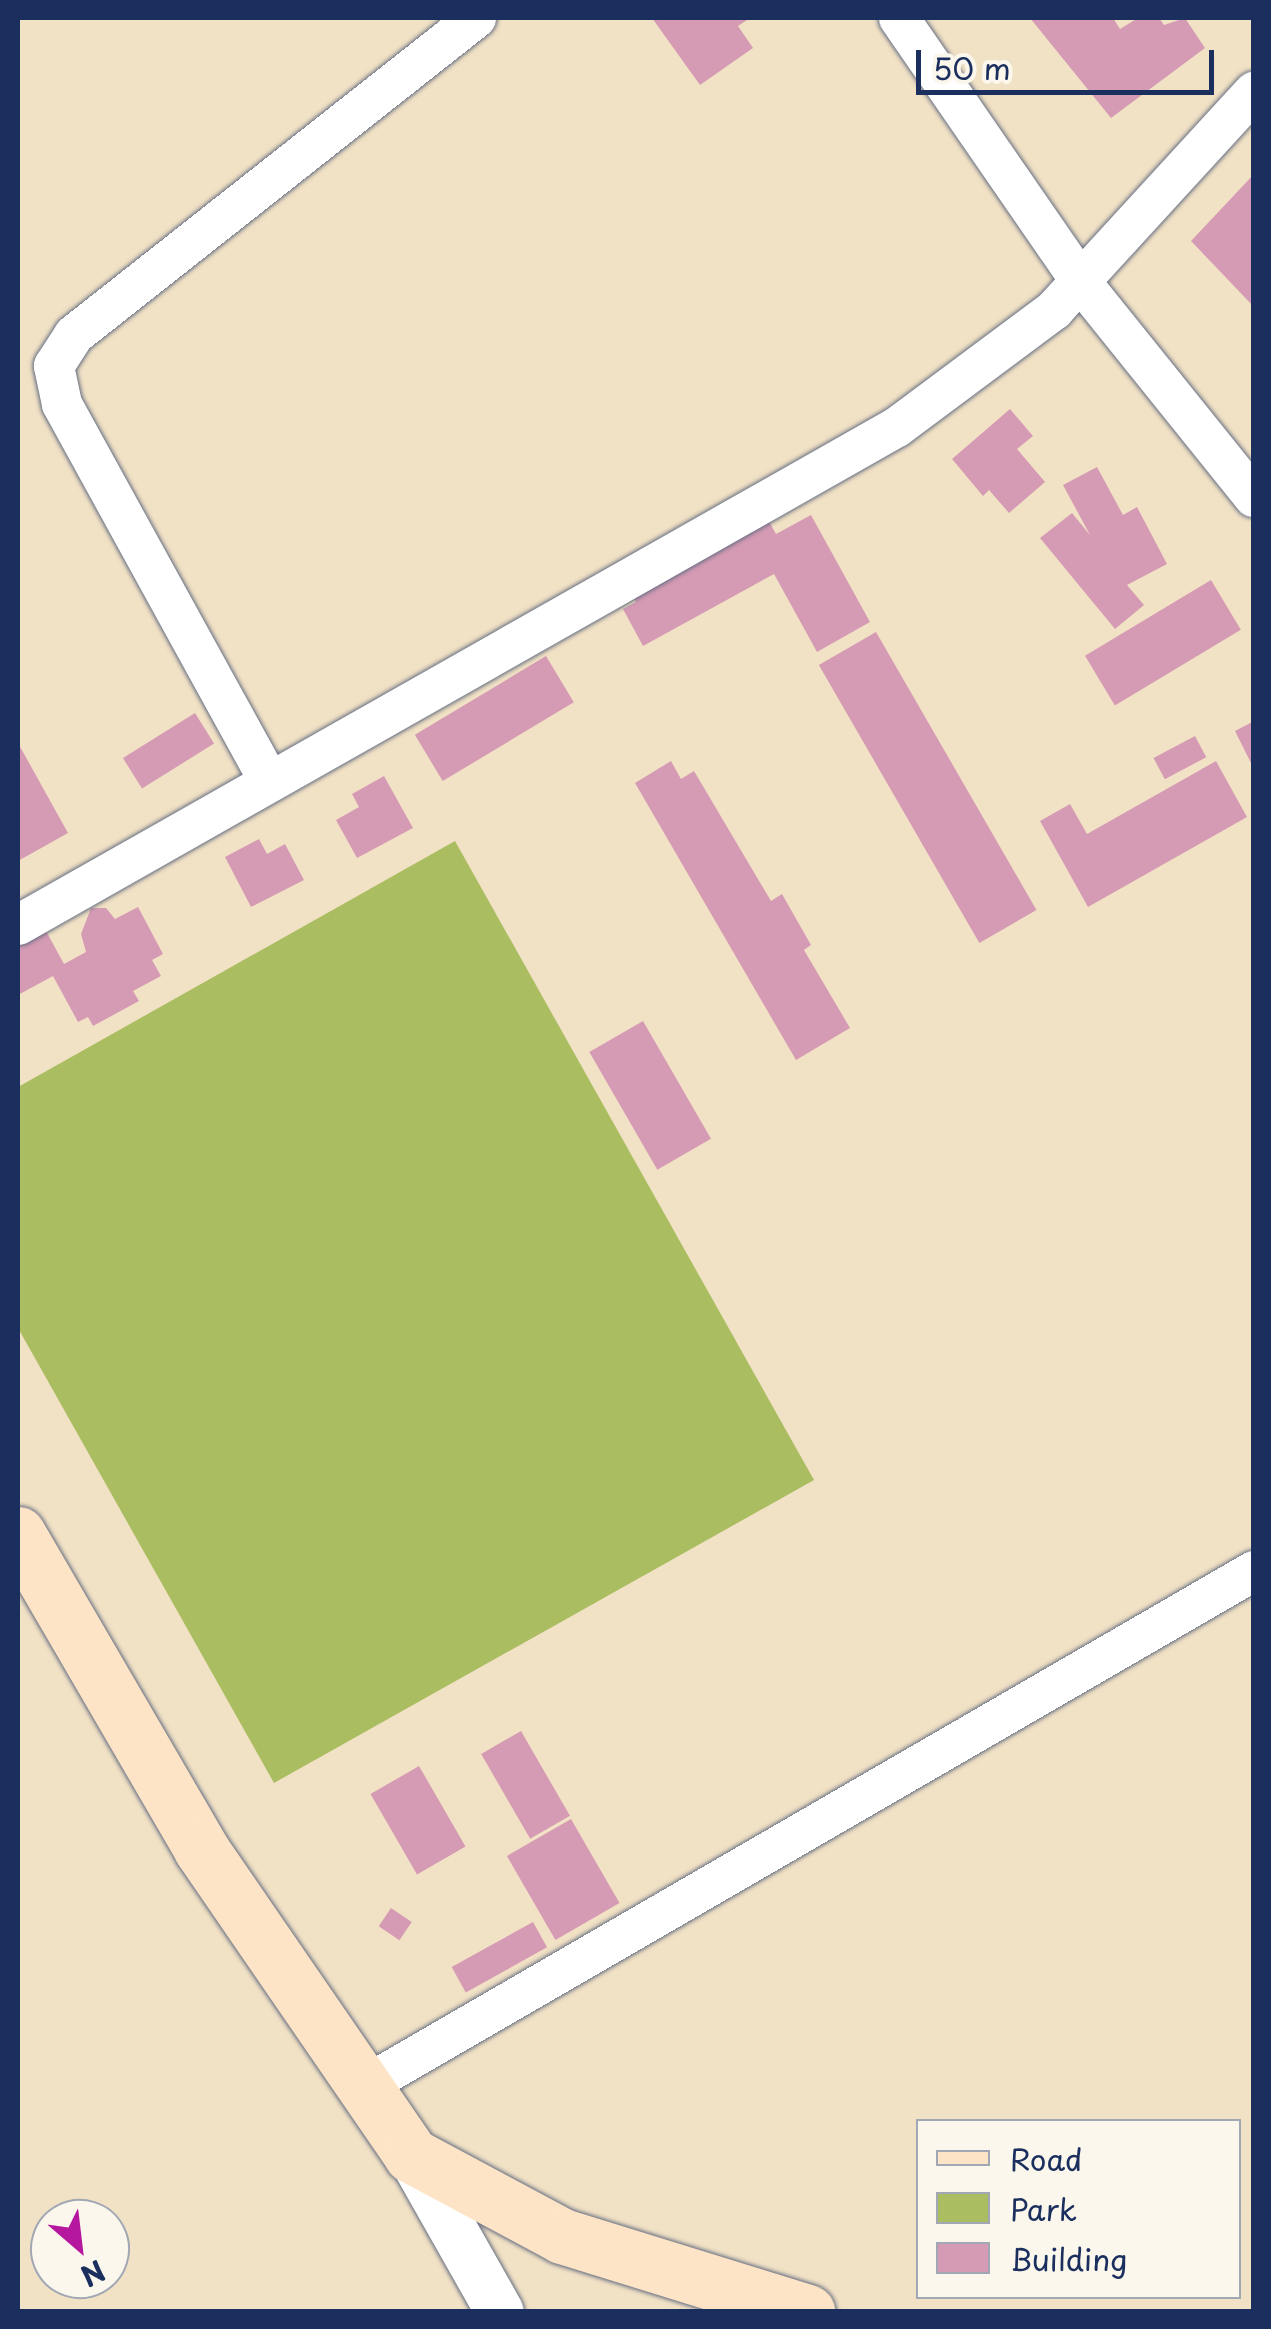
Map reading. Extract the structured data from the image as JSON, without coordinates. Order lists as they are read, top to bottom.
{
  "legend": ["Road", "Park", "Building"],
  "scale_bar": "50 m",
  "north": "bottom right"
}
